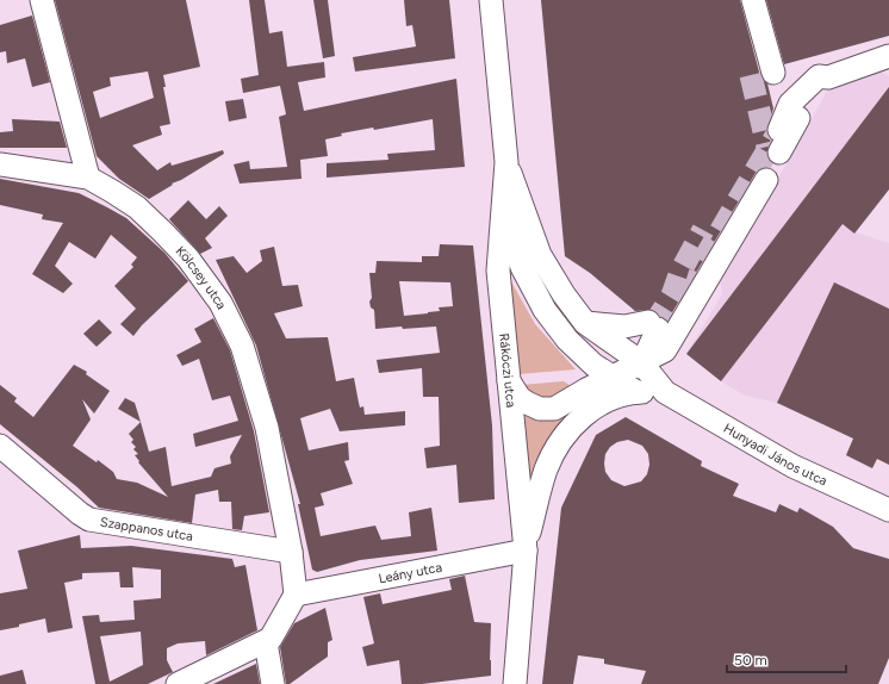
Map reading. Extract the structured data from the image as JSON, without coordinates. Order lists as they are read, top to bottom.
{
  "streets": {
    "street": [
      "Kölcsey utca",
      "Rákóczi utca",
      "Hunyadi János utca",
      "Szappanos utca",
      "Leány utca"
    ]
  },
  "crossings": [
    ["Kölcsey utca", "Szappanos utca"],
    ["Kölcsey utca", "Leány utca"],
    ["Rákóczi utca", "Hunyadi János utca"],
    ["Rákóczi utca", "Leány utca"]
  ],
  "scale_bar": "50 m"
}
